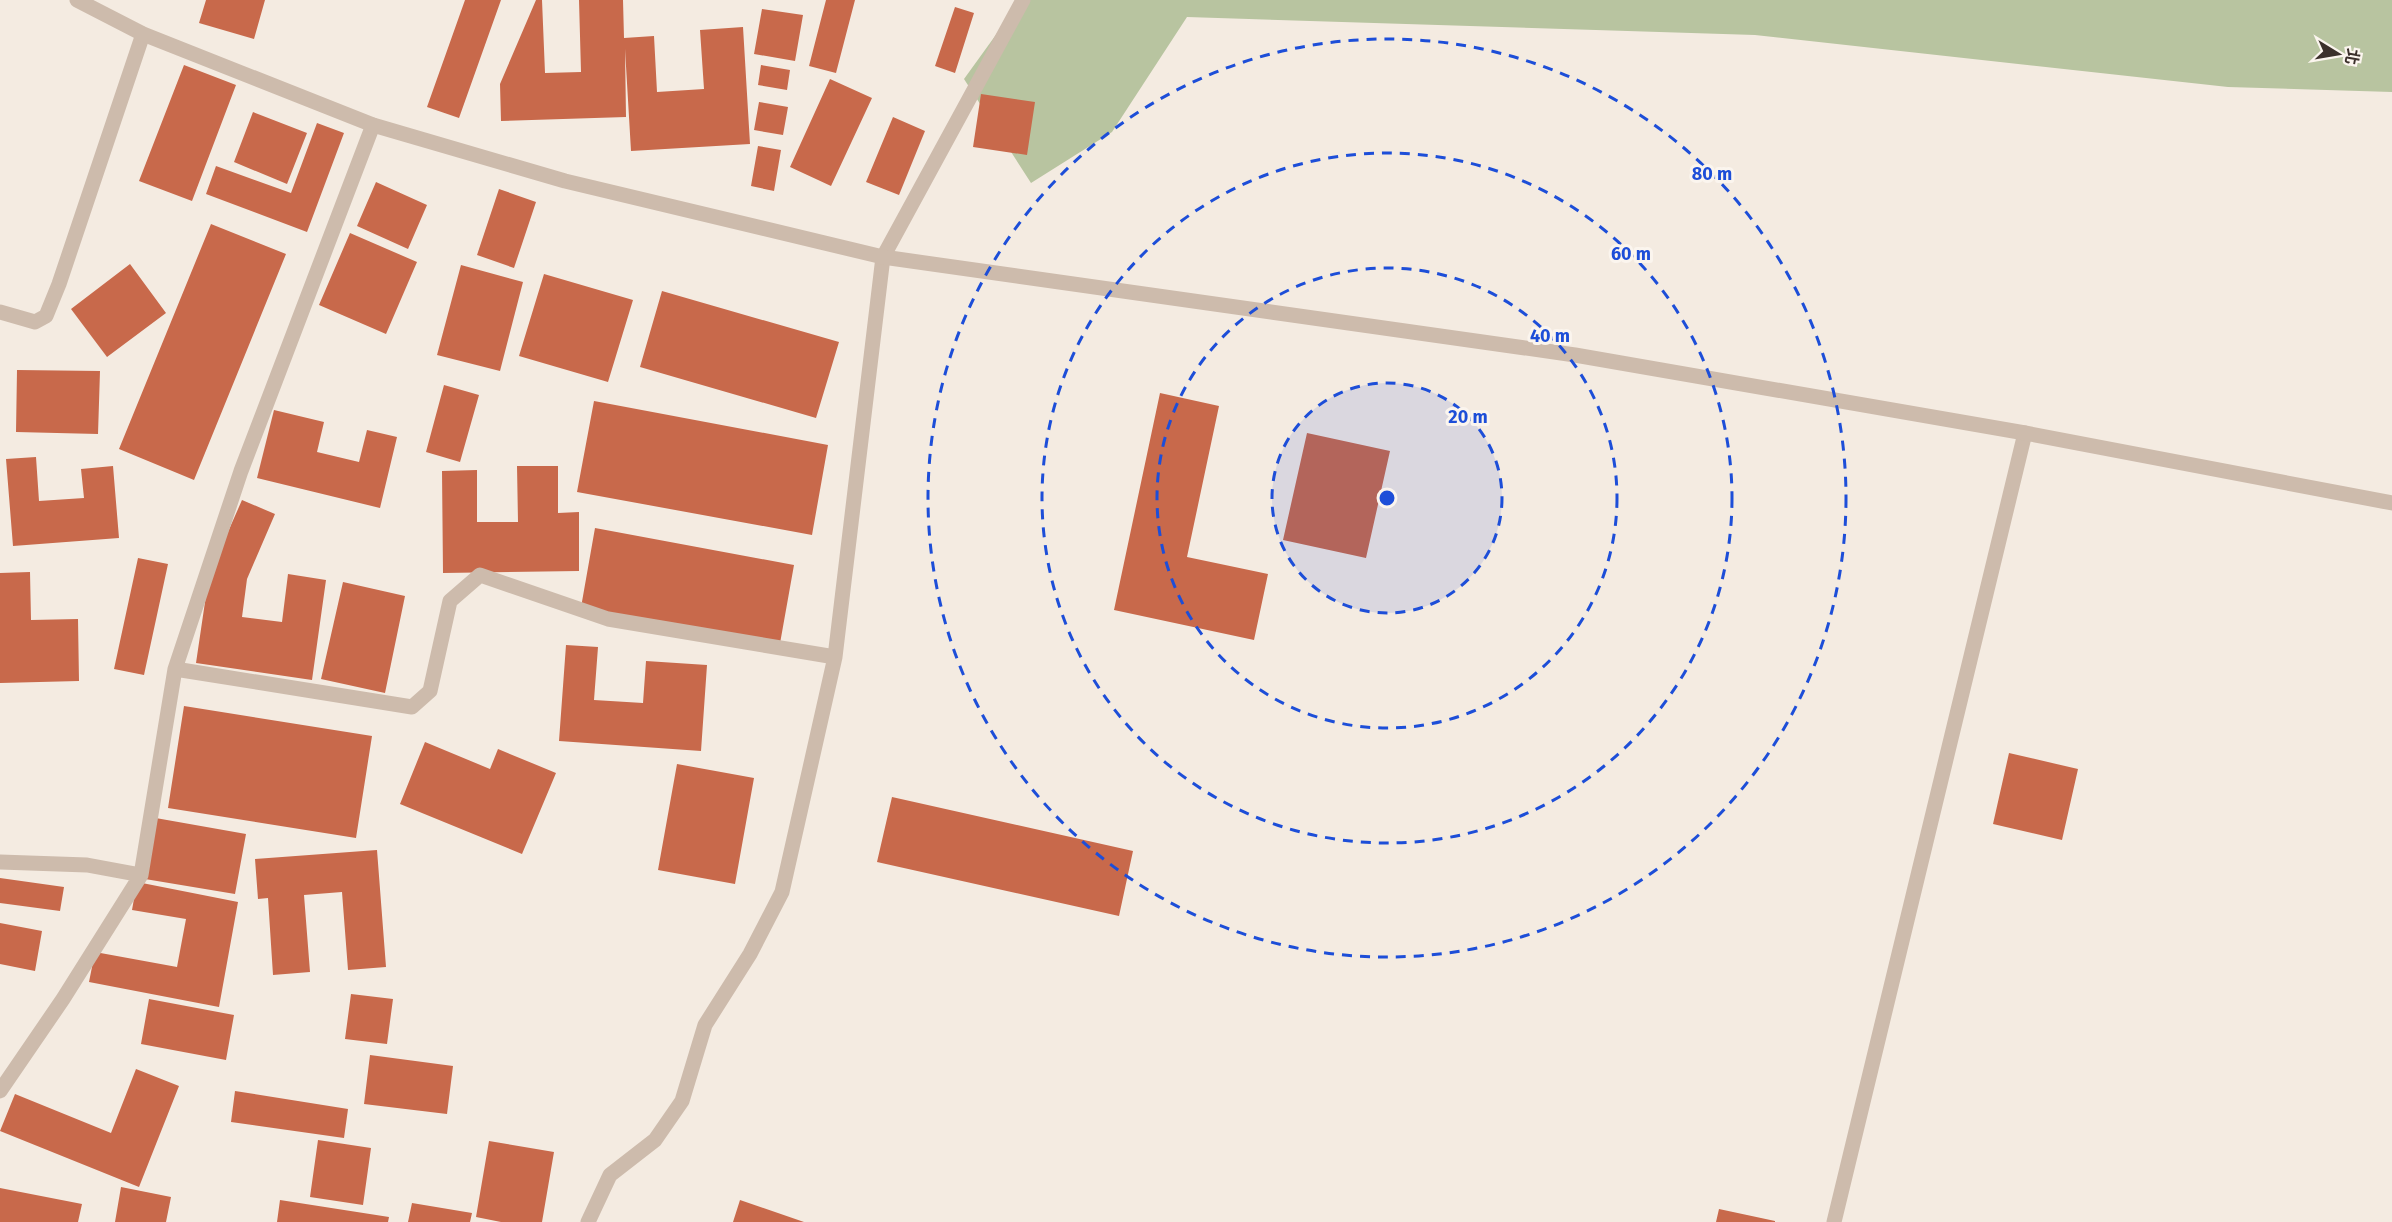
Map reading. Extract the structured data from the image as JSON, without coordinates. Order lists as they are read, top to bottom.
{
  "north": "right",
  "rings": [
    "80 m",
    "60 m",
    "40 m",
    "20 m"
  ]
}
